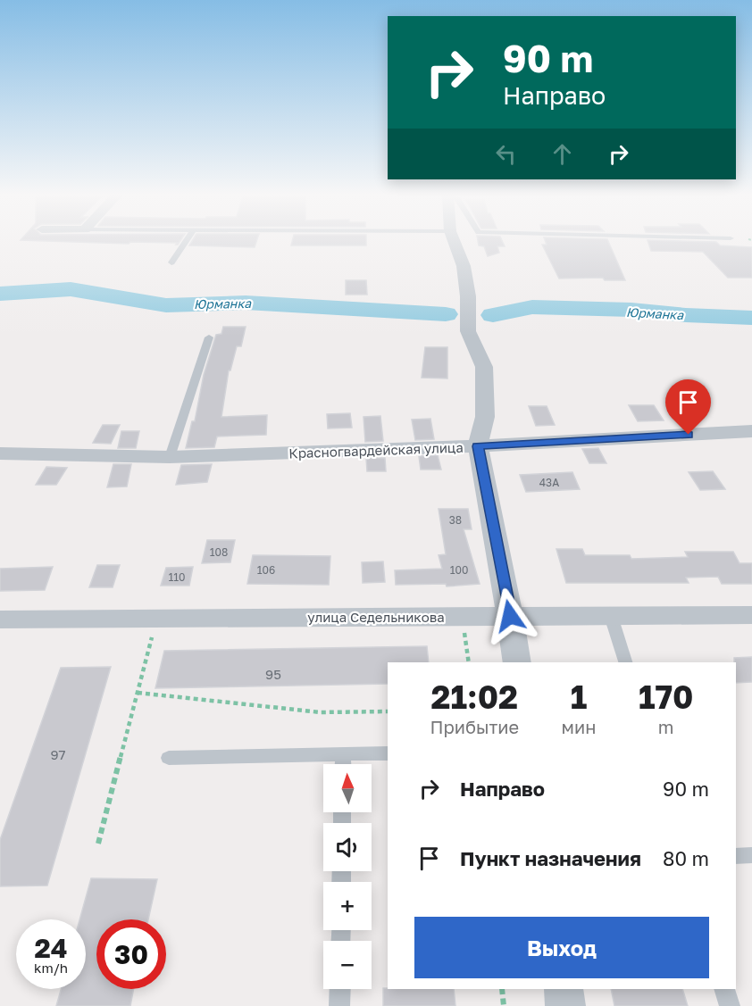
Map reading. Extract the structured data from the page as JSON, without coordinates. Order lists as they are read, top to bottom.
{
  "streets": {
    "street": ["Красногвардейская улица", "улица Седельникова"]
  },
  "water": ["Юрманка"],
  "house_numbers": [
    "43А",
    "38",
    "108",
    "106",
    "100",
    "110",
    "95",
    "97"
  ],
  "north": "top",
  "page": {
    "turn": ["90 m", "Направо"],
    "eta": [
      "21:02",
      "Прибытие",
      "1",
      "мин",
      "170",
      "m"
    ],
    "list": [
      {
        "name": "Направо",
        "value": "90 m"
      },
      {
        "name": "Пункт назначения",
        "value": "80 m"
      }
    ],
    "map_buttons": ["+", "−"],
    "buttons": "Выход",
    "speed": "24 km/h",
    "limit": "30"
  }
}
